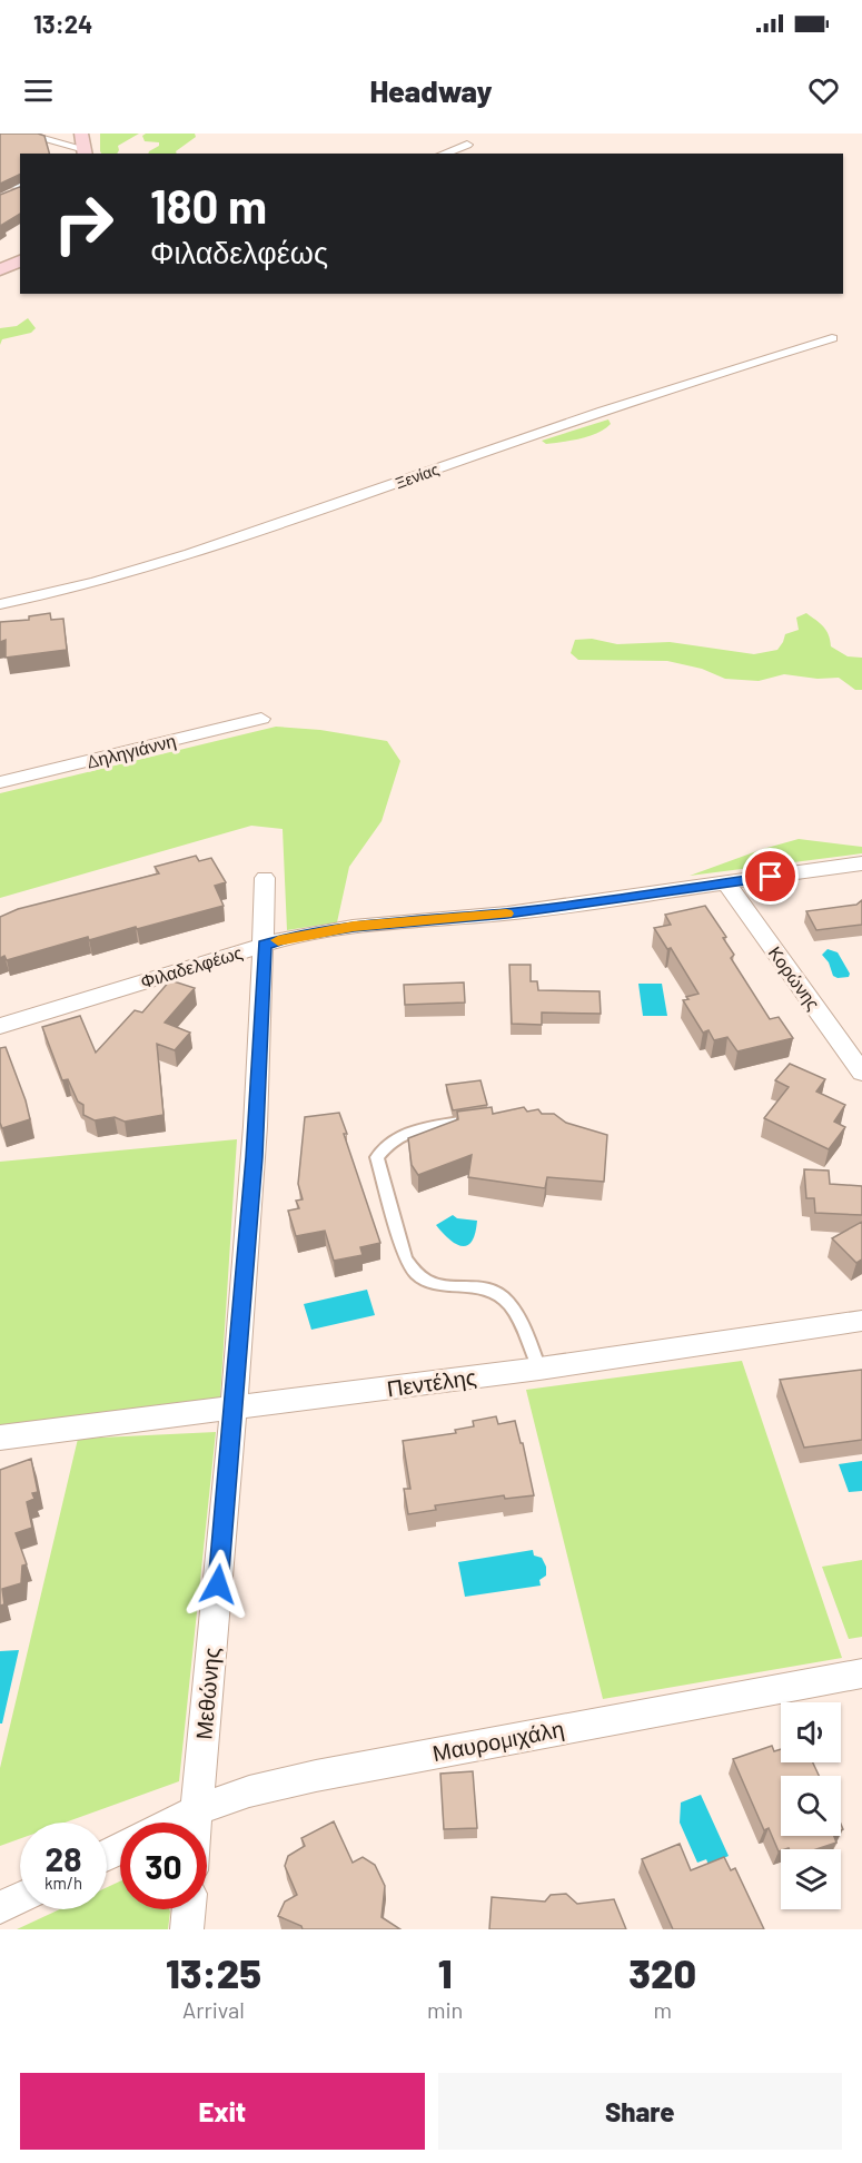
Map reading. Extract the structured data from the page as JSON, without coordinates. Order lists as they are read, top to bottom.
{
  "streets": {
    "street": [
      "Ξενίας",
      "Δηληγιάννη",
      "Φιλαδελφέως",
      "Κορώνης",
      "Πεντέλης",
      "Μεθώνης",
      "Μαυρομιχάλη"
    ]
  },
  "crossings": [
    ["Φιλαδελφέως", "Κορώνης"],
    ["Φιλαδελφέως", "Μεθώνης"],
    ["Πεντέλης", "Μεθώνης"],
    ["Μεθώνης", "Μαυρομιχάλη"]
  ],
  "page": {
    "status": "13:24",
    "header": "Headway",
    "turn": ["180 m", "Φιλαδελφέως"],
    "speed": "28 km/h",
    "limit": "30",
    "eta": [
      "13:25",
      "Arrival",
      "1",
      "min",
      "320",
      "m"
    ],
    "buttons": ["Exit", "Share"]
  }
}
